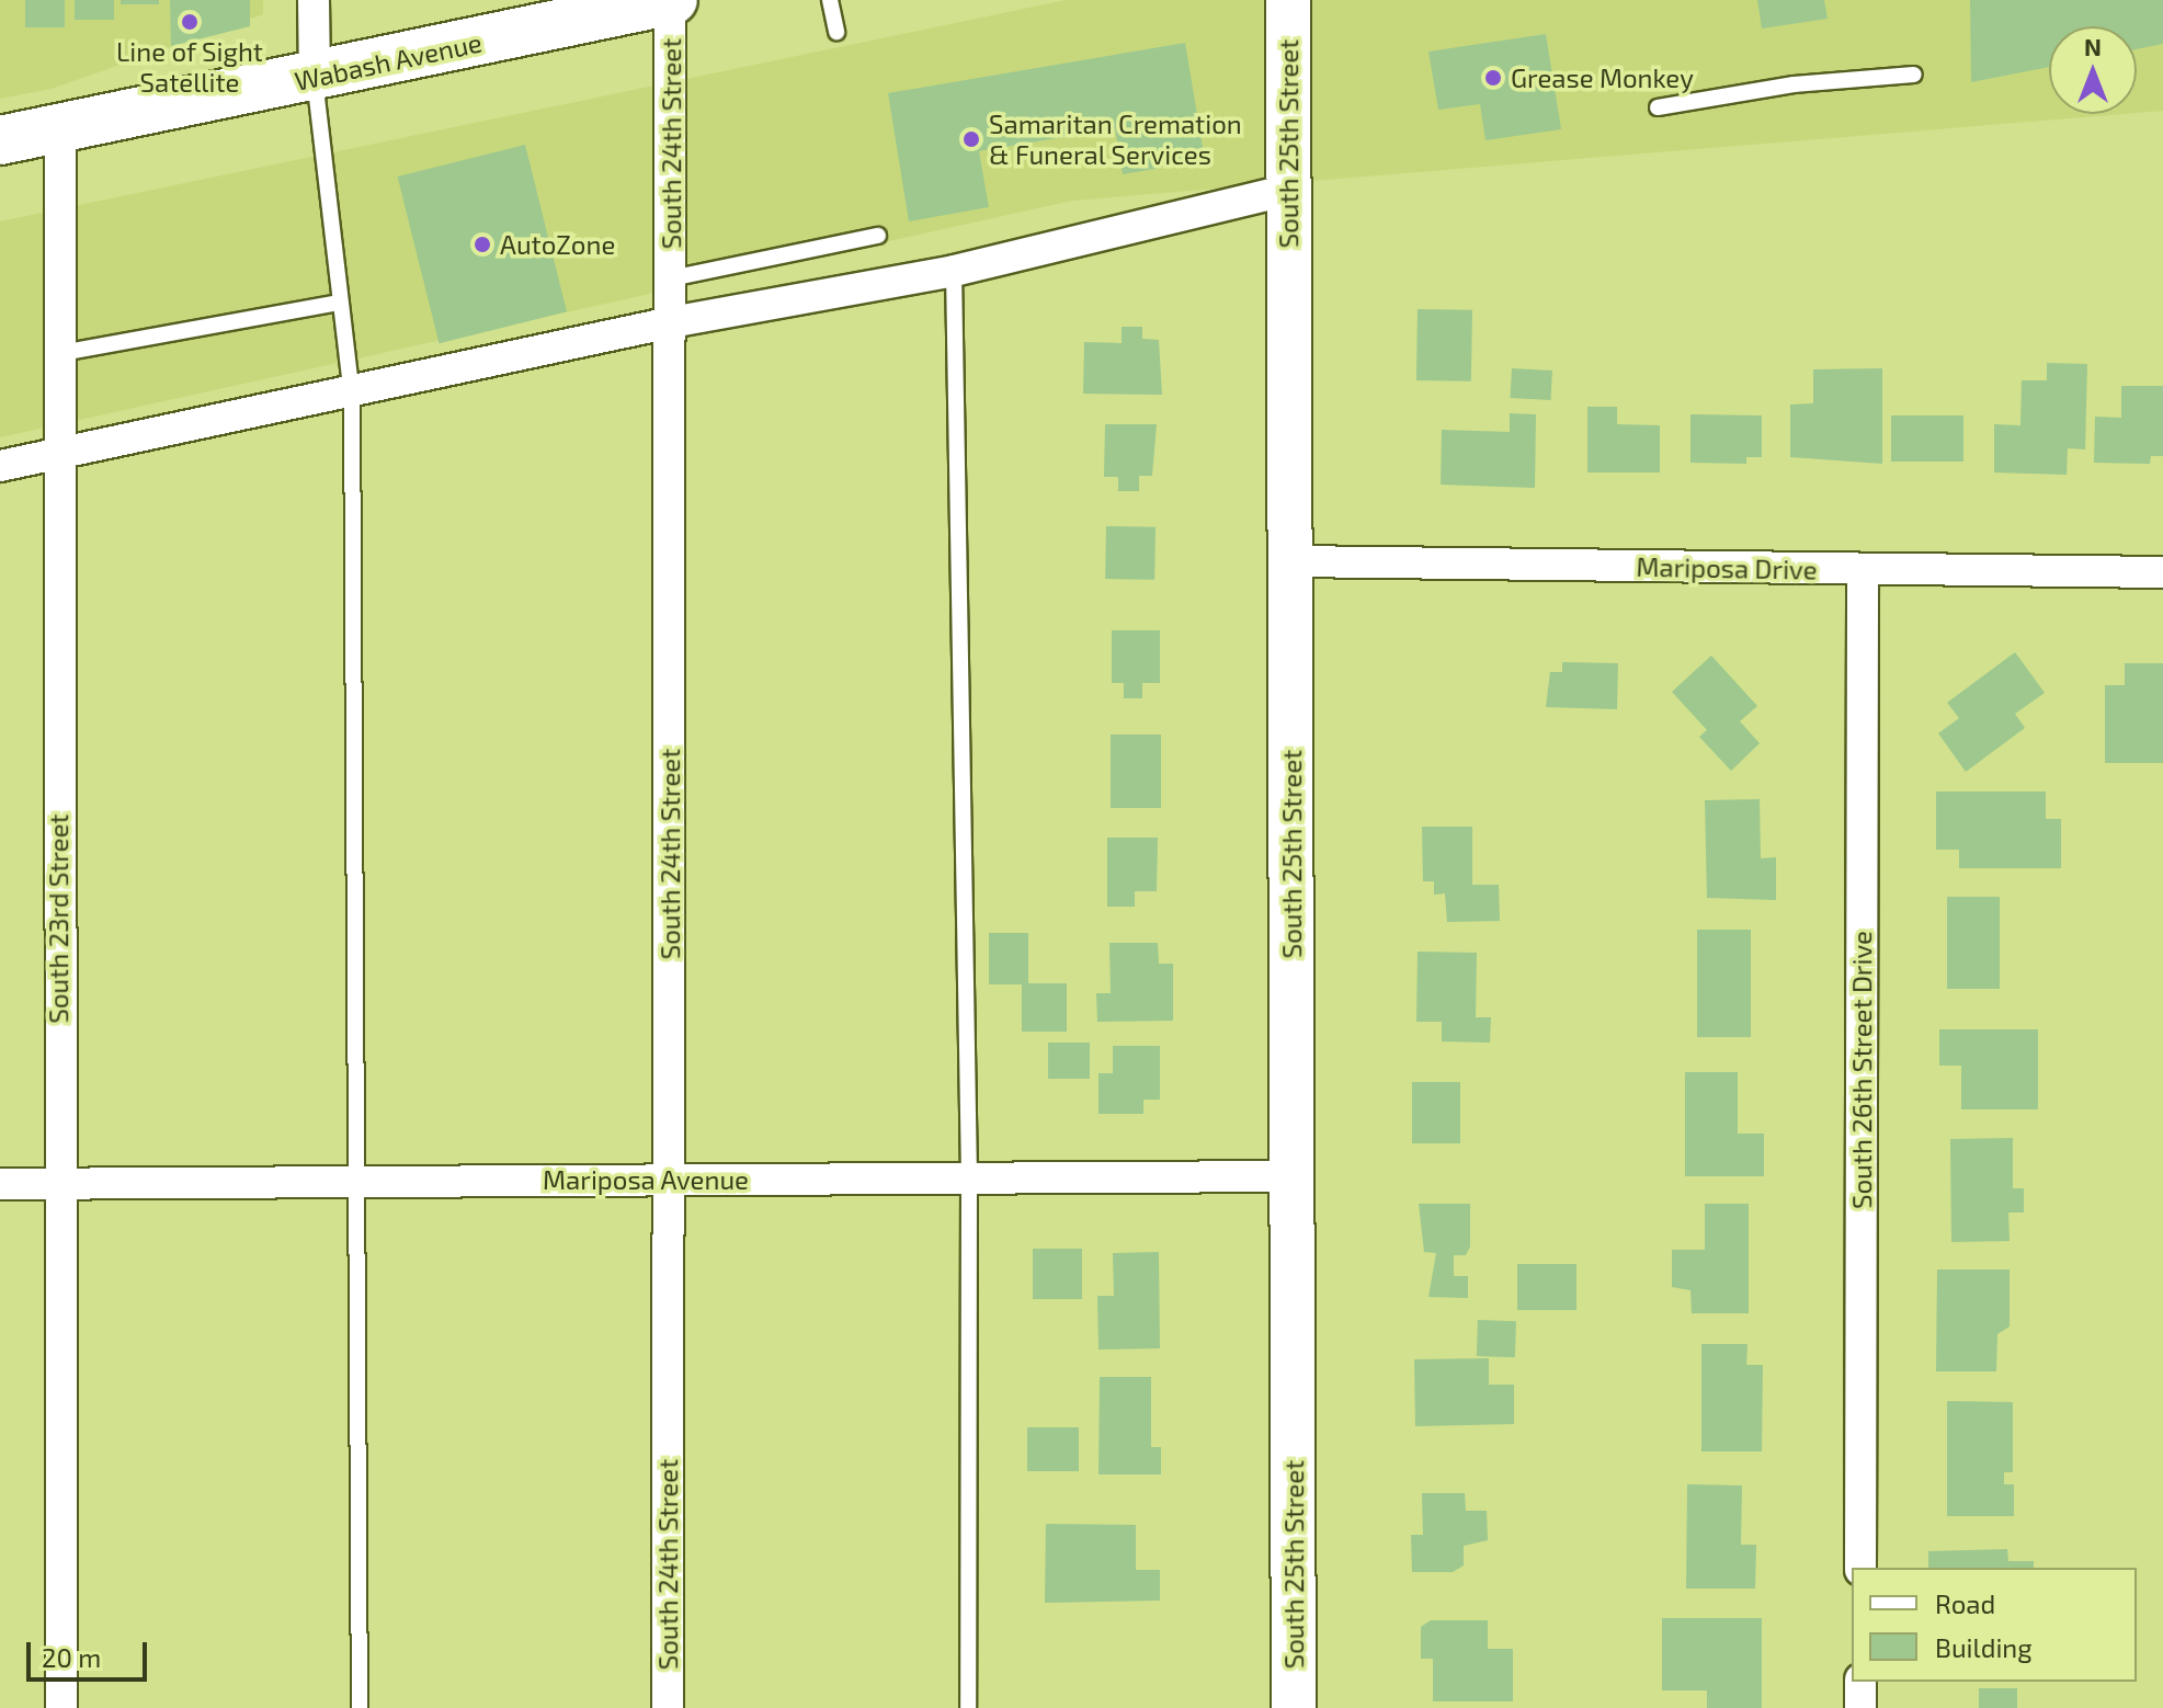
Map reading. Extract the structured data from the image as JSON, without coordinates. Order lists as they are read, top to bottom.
{
  "streets": {
    "main road": ["Wabash Avenue", "South 25th Street"],
    "street": [
      "South 24th Street",
      "Mariposa Drive",
      "South 23rd Street",
      "South 26th Street Drive",
      "Mariposa Avenue"
    ]
  },
  "crossings": [
    ["Wabash Avenue", "South 24th Street"],
    ["Wabash Avenue", "South 23rd Street"],
    ["South 24th Street", "Mariposa Avenue"],
    ["South 25th Street", "Mariposa Drive"],
    ["South 25th Street", "Mariposa Avenue"],
    ["Mariposa Drive", "South 26th Street Drive"],
    ["South 23rd Street", "Mariposa Avenue"]
  ],
  "places": [
    "Line of Sight Satellite",
    "Grease Monkey",
    "Samaritan Cremation & Funeral Services",
    "AutoZone"
  ],
  "legend": ["Road", "Building"],
  "scale_bar": "20 m",
  "north": "top"
}
